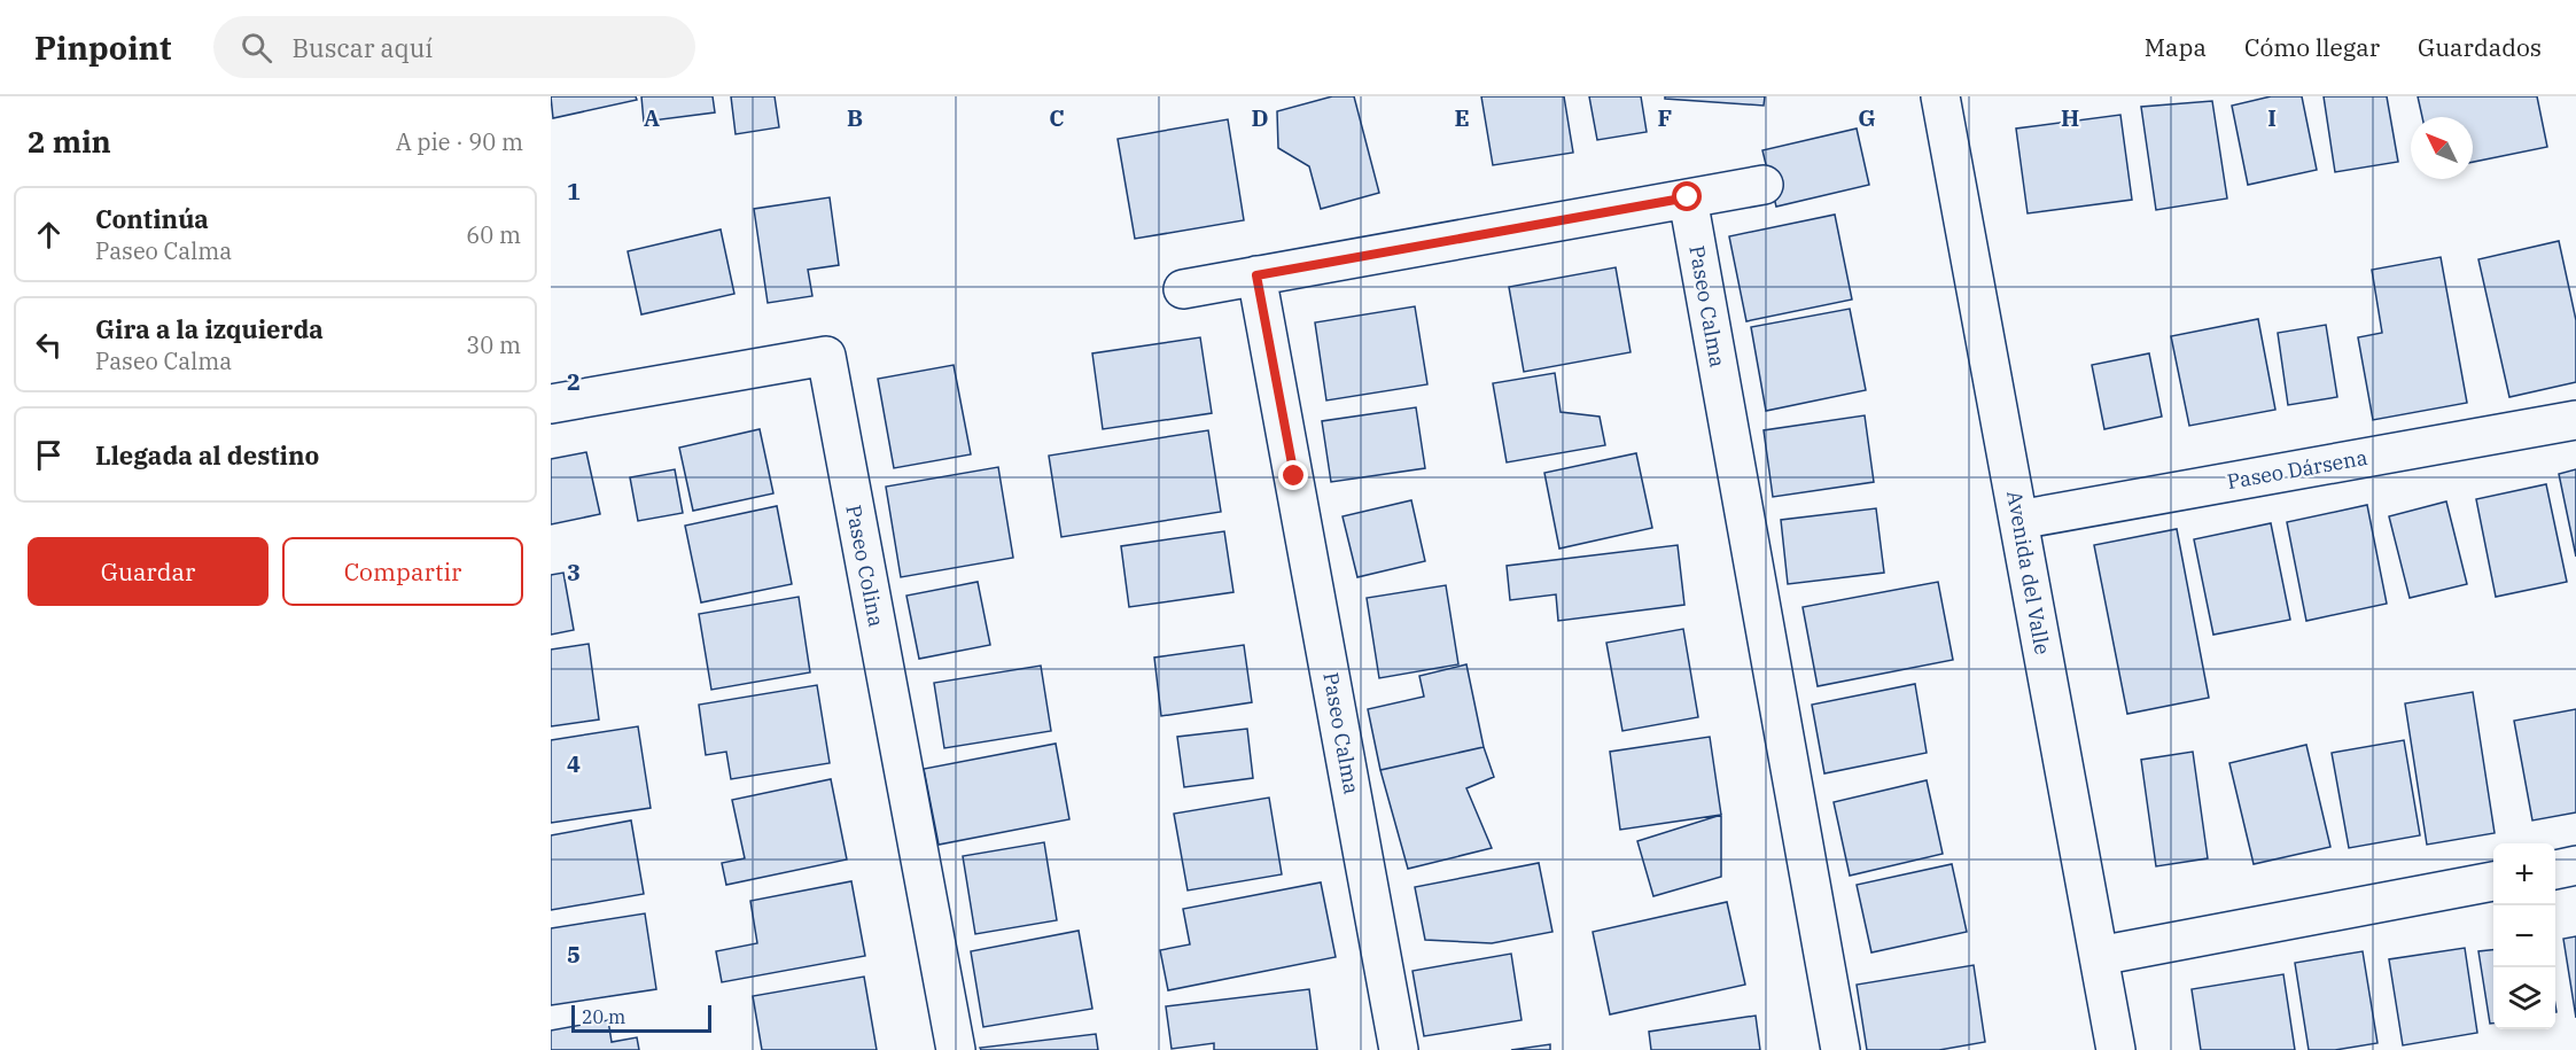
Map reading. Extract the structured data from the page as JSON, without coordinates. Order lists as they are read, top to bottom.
{
  "streets": {
    "street": [
      "Paseo Calma",
      "Paseo Dársena",
      "Paseo Colina",
      "Avenida del Valle"
    ]
  },
  "crossings": [
    ["Paseo Dársena", "Avenida del Valle"]
  ],
  "scale_bar": "20 m",
  "north": "top left",
  "page": {
    "header": "Pinpoint",
    "search": "Buscar aquí",
    "nav": ["Mapa", "Cómo llegar", "Guardados"],
    "heading": ["2 min", "A pie · 90 m"],
    "list": [
      ["Continúa", "Paseo Calma", "60 m"],
      ["Gira a la izquierda", "Paseo Calma", "30 m"],
      "Llegada al destino"
    ],
    "buttons": ["Guardar", "Compartir"],
    "map_buttons": ["+", "−"],
    "scale": "20 m"
  },
  "grid": {
    "columns": [
      "A",
      "B",
      "C",
      "D",
      "E",
      "F",
      "G",
      "H",
      "I"
    ],
    "rows": [
      "1",
      "2",
      "3",
      "4",
      "5"
    ]
  }
}
